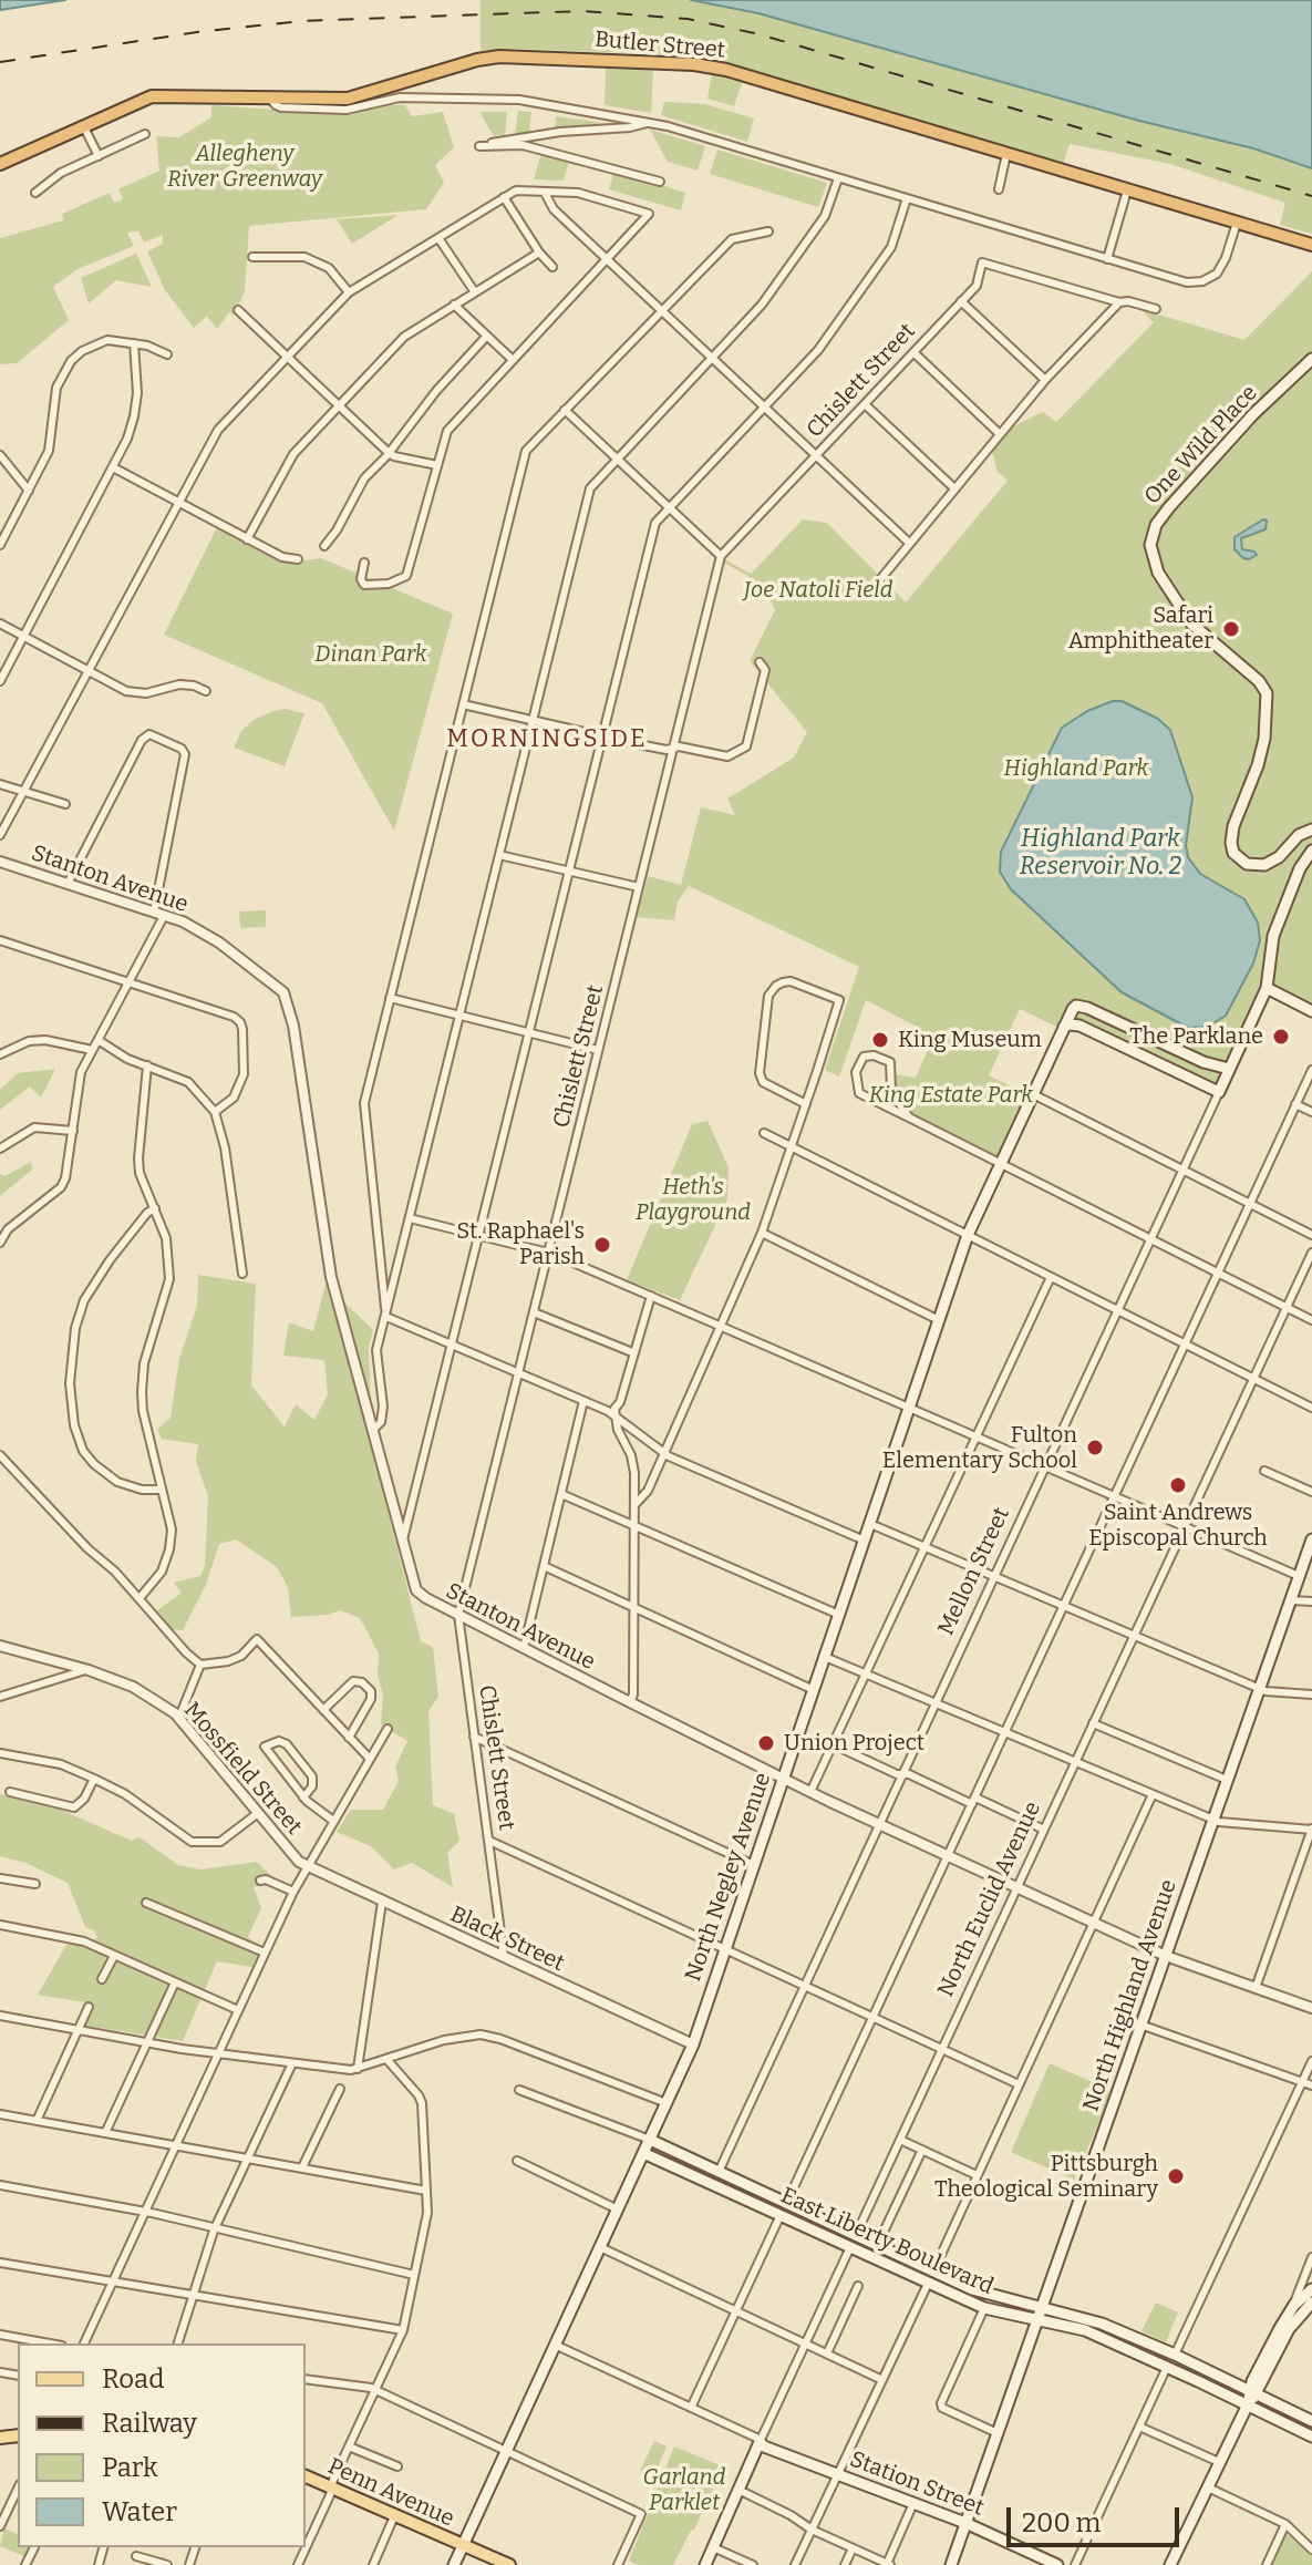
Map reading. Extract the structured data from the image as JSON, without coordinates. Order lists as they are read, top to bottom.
{
  "streets": {
    "highway": ["Butler Street"],
    "main road": [
      "One Wild Place",
      "Mellon Street",
      "North Negley Avenue",
      "North Euclid Avenue",
      "North Highland Avenue",
      "East Liberty Boulevard",
      "Station Street",
      "Penn Avenue"
    ],
    "street": [
      "Chislett Street",
      "Stanton Avenue",
      "Mossfield Street",
      "Black Street"
    ]
  },
  "crossings": [
    ["Chislett Street", "Stanton Avenue"],
    ["Chislett Street", "Black Street"],
    ["Stanton Avenue", "Mellon Street"],
    ["Stanton Avenue", "North Negley Avenue"],
    ["Stanton Avenue", "North Euclid Avenue"],
    ["Stanton Avenue", "North Highland Avenue"],
    ["Mellon Street", "North Negley Avenue"],
    ["Mellon Street", "East Liberty Boulevard"],
    ["Mossfield Street", "Black Street"],
    ["North Negley Avenue", "Black Street"],
    ["North Negley Avenue", "East Liberty Boulevard"],
    ["North Negley Avenue", "Penn Avenue"],
    ["North Euclid Avenue", "East Liberty Boulevard"],
    ["North Euclid Avenue", "Station Street"],
    ["North Highland Avenue", "East Liberty Boulevard"],
    ["North Highland Avenue", "Station Street"]
  ],
  "districts": ["MORNINGSIDE"],
  "water": ["Highland Park Reservoir No. 2"],
  "parks": [
    "Allegheny River Greenway",
    "Joe Natoli Field",
    "Dinan Park",
    "Highland Park",
    "King Estate Park",
    "Heth's Playground",
    "Garland Parklet"
  ],
  "places": [
    "Safari Amphitheater",
    "The Parklane",
    "King Museum",
    "St. Raphael's Parish",
    "Fulton Elementary School",
    "Saint Andrews Episcopal Church",
    "Union Project",
    "Pittsburgh Theological Seminary"
  ],
  "legend": [
    "Road",
    "Railway",
    "Park",
    "Water"
  ],
  "scale_bar": "200 m"
}
